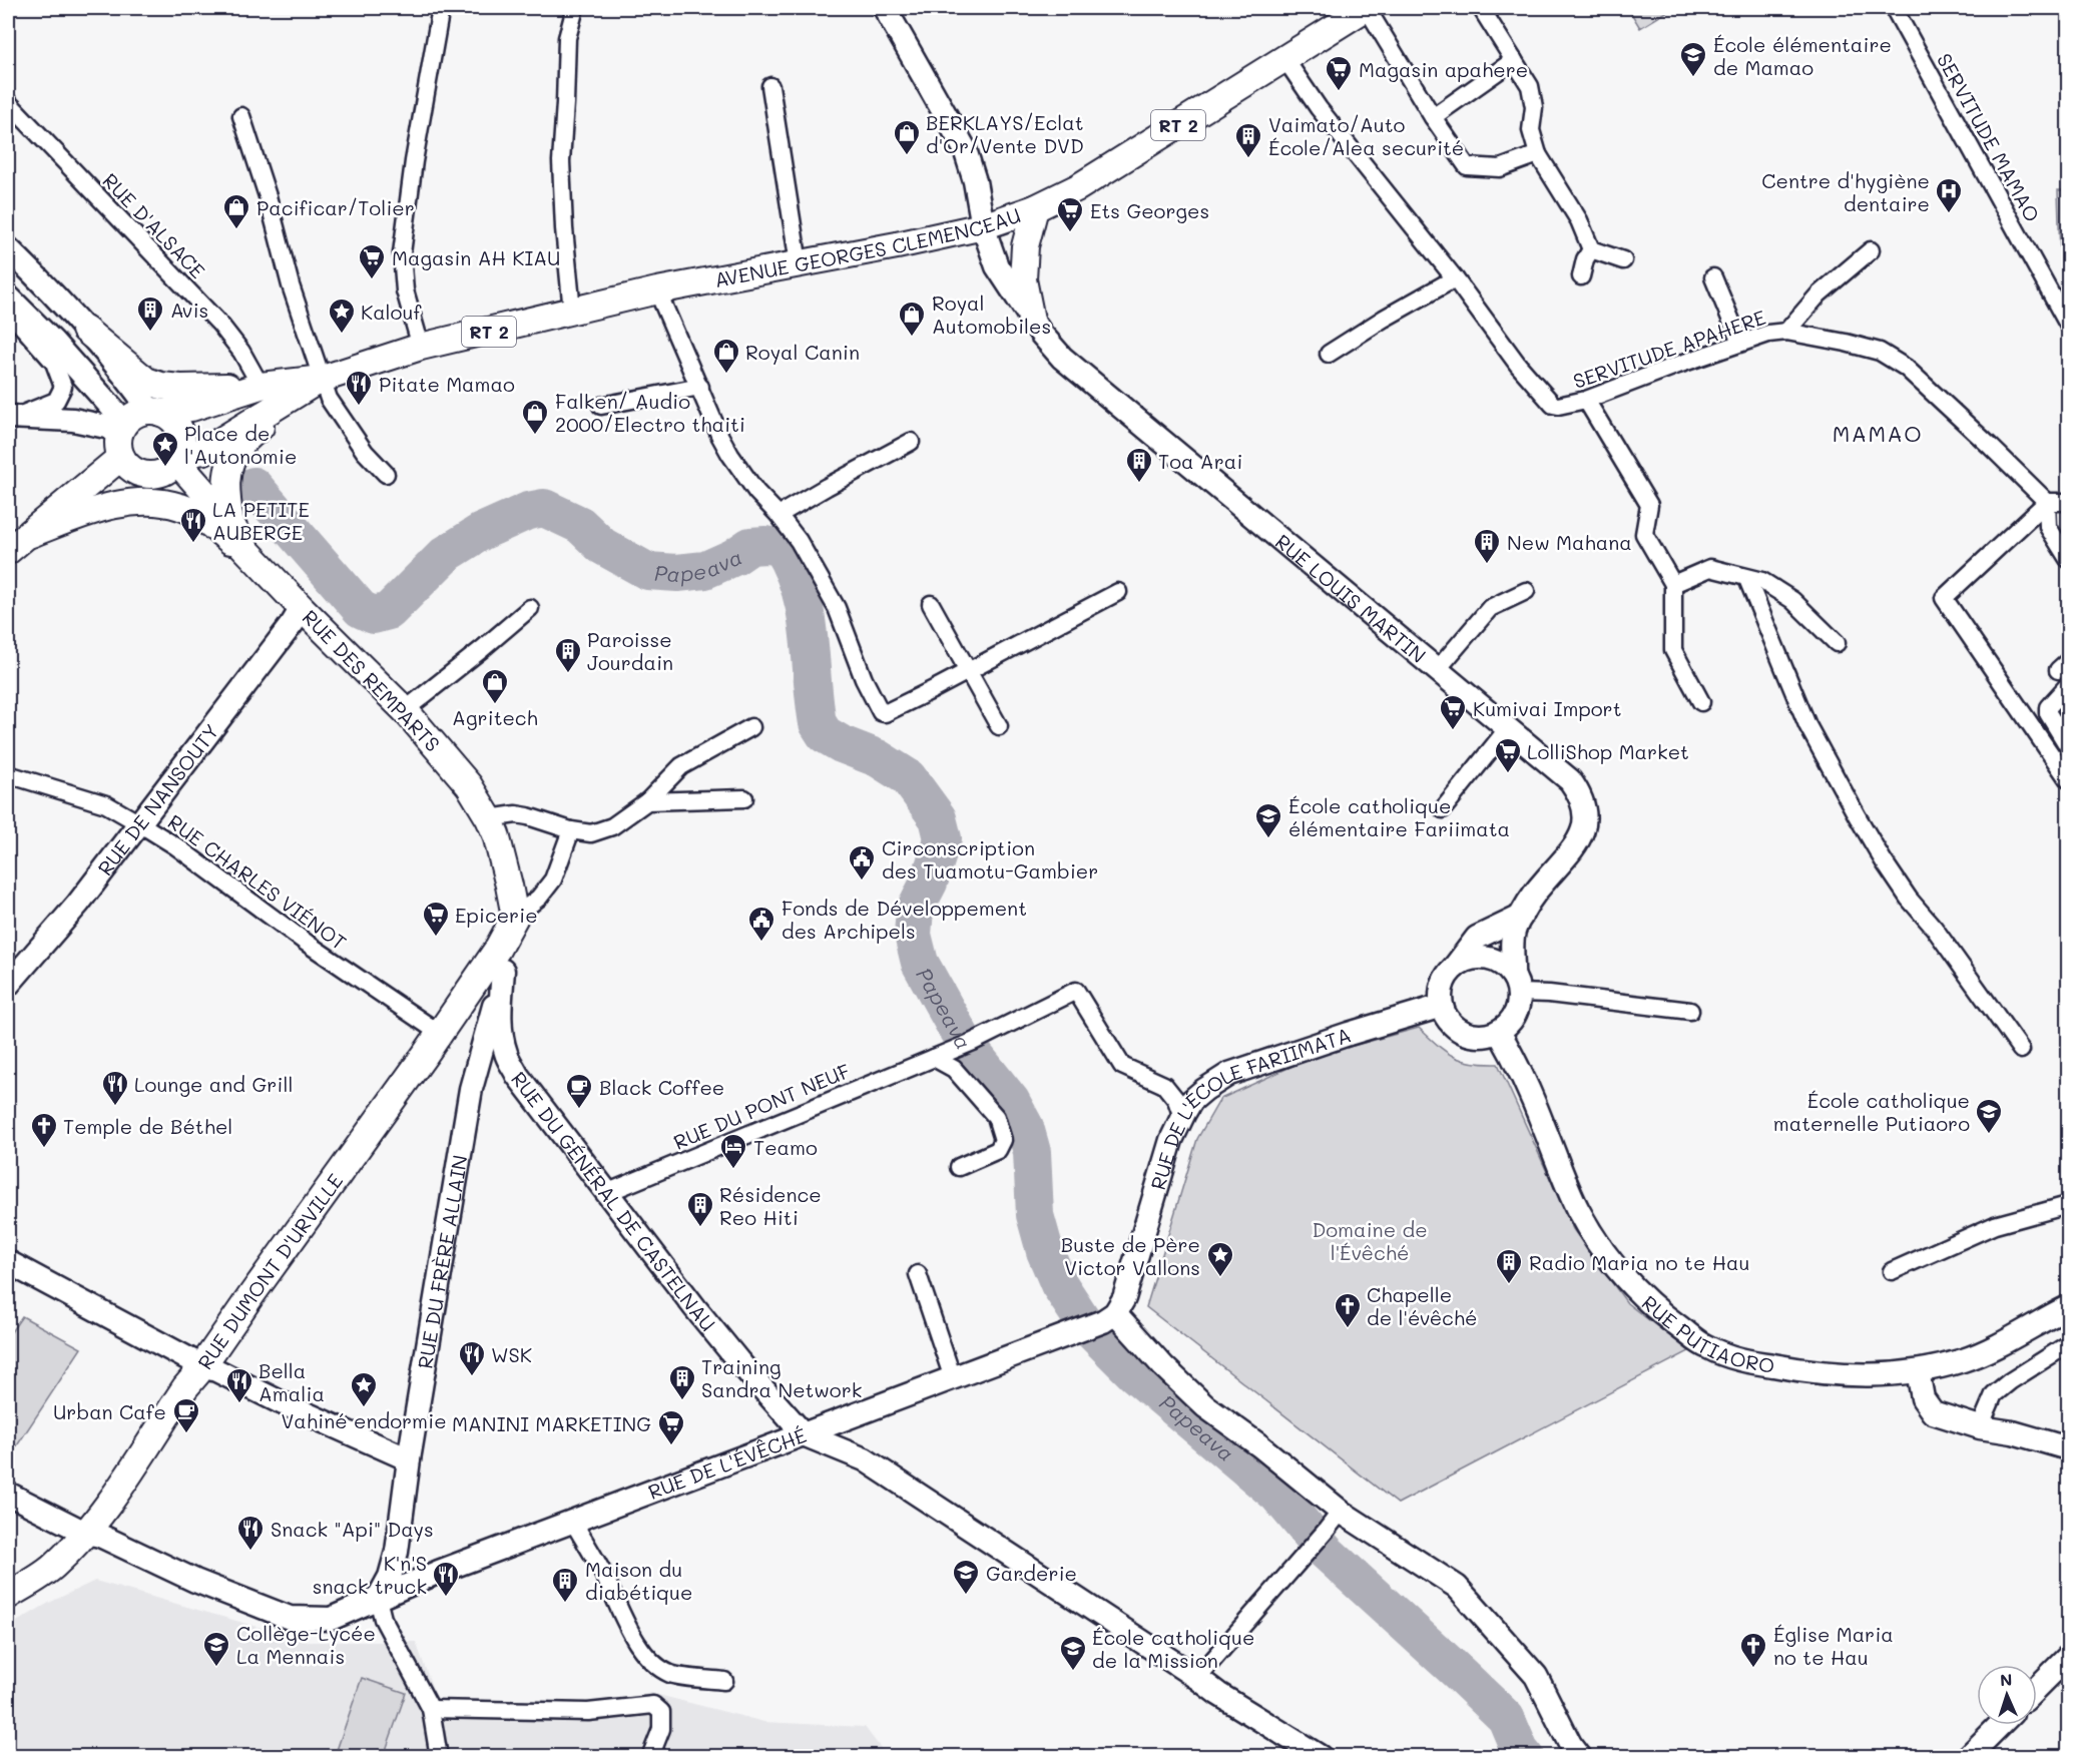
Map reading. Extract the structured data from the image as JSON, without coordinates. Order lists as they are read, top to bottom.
{
  "streets": {
    "main road": [
      "RT 2",
      "AVENUE GEORGES CLEMENCEAU",
      "RUE LOUIS MARTIN",
      "RUE DES REMPARTS",
      "RUE DE NANSOUTY",
      "RUE DE L'ÉCOLE FARIIMATA",
      "RUE DU GÉNÉRAL DE CASTELNAU",
      "RUE DU FRÈRE ALLAIN",
      "RUE DUMONT D'URVILLE",
      "RUE PUTIAORO",
      "RUE DE L'ÉVÊCHÉ"
    ],
    "street": [
      "SERVITUDE MAMAO",
      "RUE D'ALSACE",
      "SERVITUDE APAHERE",
      "RUE CHARLES VIÉNOT",
      "RUE DU PONT NEUF"
    ]
  },
  "crossings": [
    ["RT 2", "RUE D'ALSACE"],
    ["RT 2", "AVENUE GEORGES CLEMENCEAU"],
    ["RT 2", "RUE DES REMPARTS"],
    ["AVENUE GEORGES CLEMENCEAU", "SERVITUDE APAHERE"],
    ["AVENUE GEORGES CLEMENCEAU", "RUE LOUIS MARTIN"],
    ["RUE DES REMPARTS", "RUE DE NANSOUTY"],
    ["RUE DES REMPARTS", "RUE DU FRÈRE ALLAIN"],
    ["RUE DES REMPARTS", "RUE DUMONT D'URVILLE"],
    ["RUE DE NANSOUTY", "RUE CHARLES VIÉNOT"],
    ["RUE CHARLES VIÉNOT", "RUE DUMONT D'URVILLE"],
    ["RUE DU PONT NEUF", "RUE DE L'ÉCOLE FARIIMATA"],
    ["RUE DU PONT NEUF", "RUE DU GÉNÉRAL DE CASTELNAU"],
    ["RUE DE L'ÉCOLE FARIIMATA", "RUE PUTIAORO"],
    ["RUE DE L'ÉCOLE FARIIMATA", "RUE DE L'ÉVÊCHÉ"],
    ["RUE DU GÉNÉRAL DE CASTELNAU", "RUE DU FRÈRE ALLAIN"],
    ["RUE DU GÉNÉRAL DE CASTELNAU", "RUE DE L'ÉVÊCHÉ"],
    ["RUE DU FRÈRE ALLAIN", "RUE DUMONT D'URVILLE"],
    ["RUE DU FRÈRE ALLAIN", "RUE DE L'ÉVÊCHÉ"],
    ["RUE DUMONT D'URVILLE", "RUE DE L'ÉVÊCHÉ"]
  ],
  "districts": ["MAMAO"],
  "water": ["Papeava"],
  "parks": ["Domaine de l'Évêché"],
  "places": {
    "school or university": [
      "École élémentaire de Mamao",
      "École catholique élémentaire Fariimata",
      "École catholique maternelle Putiaoro",
      "Garderie",
      "Collège-Lycée La Mennais",
      "École catholique de la Mission"
    ],
    "supermarket": [
      "Magasin apahere",
      "Ets Georges",
      "Magasin AH KIAU",
      "Kumivai Import",
      "LolliShop Market",
      "Epicerie",
      "MANINI MARKETING"
    ],
    "shop": [
      "BERKLAYS/Eclat d'Or/Vente DVD",
      "Pacificar/Tolier",
      "Royal Automobiles",
      "Royal Canin",
      "Falken/ Audio 2000/Electro thaiti",
      "Agritech"
    ],
    "building": [
      "Vaimato/Auto École/Alea securité",
      "Avis",
      "Toa Arai",
      "New Mahana",
      "Paroisse Jourdain",
      "Résidence Reo Hiti",
      "Radio Maria no te Hau",
      "Training Sandra Network",
      "Maison du diabétique"
    ],
    "hospital": ["Centre d'hygiène dentaire"],
    "place": [
      "Kalouf",
      "Place de l'Autonomie",
      "Buste de Père Victor Vallons",
      "Vahiné endormie"
    ],
    "restaurant": [
      "Pitate Mamao",
      "LA PETITE AUBERGE",
      "Lounge and Grill",
      "WSK",
      "Bella Amalia",
      "Snack \"Api\" Days",
      "K'n'S snack truck"
    ],
    "public building": ["Circonscription des Tuamotu-Gambier", "Fonds de Développement des Archipels"],
    "cafe": ["Black Coffee", "Urban Cafe"],
    "church": ["Temple de Béthel", "Chapelle de l'évêché", "Église Maria no te Hau"],
    "hotel": ["Teamo"]
  },
  "north": "top"
}
